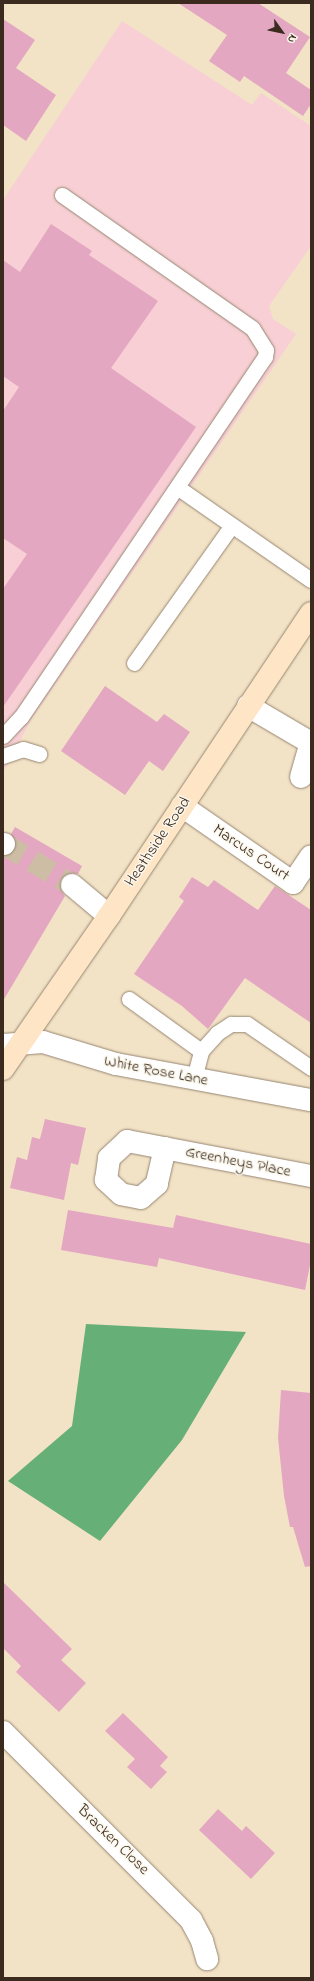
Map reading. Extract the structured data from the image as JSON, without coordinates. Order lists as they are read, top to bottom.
{
  "streets": {
    "street": [
      "Heathside Road",
      "Marcus Court",
      "White Rose Lane",
      "Greenheys Place",
      "Bracken Close"
    ]
  },
  "crossings": [
    ["Heathside Road", "Marcus Court"],
    ["Heathside Road", "White Rose Lane"]
  ],
  "north": "bottom right"
}
